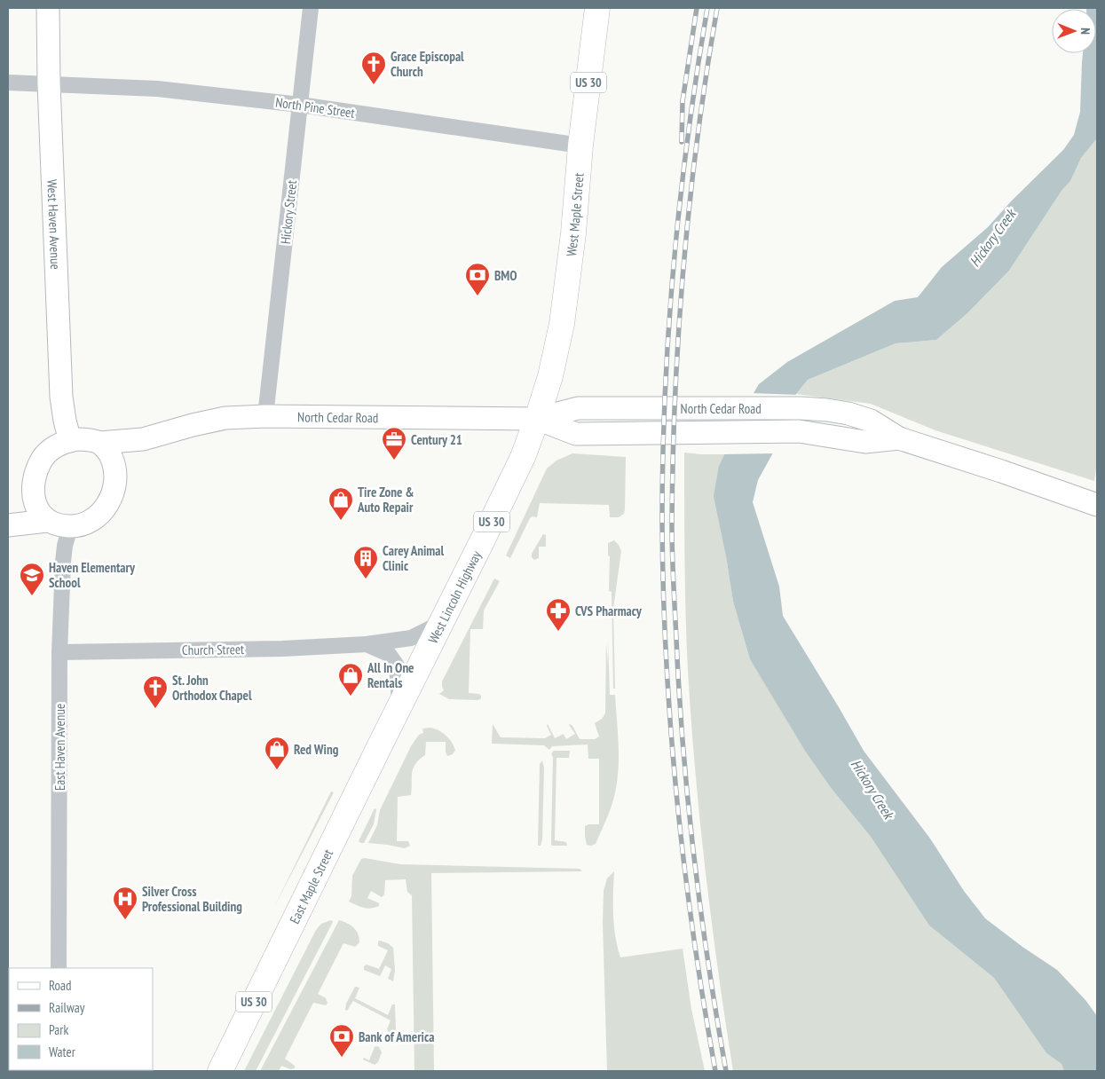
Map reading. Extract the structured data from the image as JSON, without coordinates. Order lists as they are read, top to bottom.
{
  "streets": {
    "main road": [
      "US 30",
      "West Maple Street",
      "West Lincoln Highway",
      "East Maple Street"
    ],
    "street": [
      "North Pine Street",
      "Hickory Street",
      "West Haven Avenue",
      "North Cedar Road",
      "Church Street",
      "East Haven Avenue"
    ]
  },
  "crossings": [
    ["North Pine Street", "Hickory Street"],
    ["North Pine Street", "West Maple Street"],
    ["North Pine Street", "West Haven Avenue"],
    ["Hickory Street", "North Cedar Road"],
    ["West Maple Street", "North Cedar Road"],
    ["West Maple Street", "West Lincoln Highway"],
    ["West Haven Avenue", "North Cedar Road"],
    ["West Haven Avenue", "East Haven Avenue"],
    ["North Cedar Road", "West Lincoln Highway"],
    ["North Cedar Road", "East Haven Avenue"],
    ["West Lincoln Highway", "Church Street"],
    ["West Lincoln Highway", "East Maple Street"],
    ["Church Street", "East Haven Avenue"]
  ],
  "water": ["Hickory Creek"],
  "places": {
    "church": ["Grace Episcopal Church", "St. John Orthodox Chapel"],
    "bank": ["BMO", "Bank of America"],
    "office": ["Century 21"],
    "shop": ["Tire Zone & Auto Repair", "All In One Rentals", "Red Wing"],
    "building": ["Carey Animal Clinic"],
    "school or university": ["Haven Elementary School"],
    "pharmacy": ["CVS Pharmacy"],
    "hospital": ["Silver Cross Professional Building"]
  },
  "legend": [
    "Road",
    "Railway",
    "Park",
    "Water"
  ],
  "north": "right"
}
